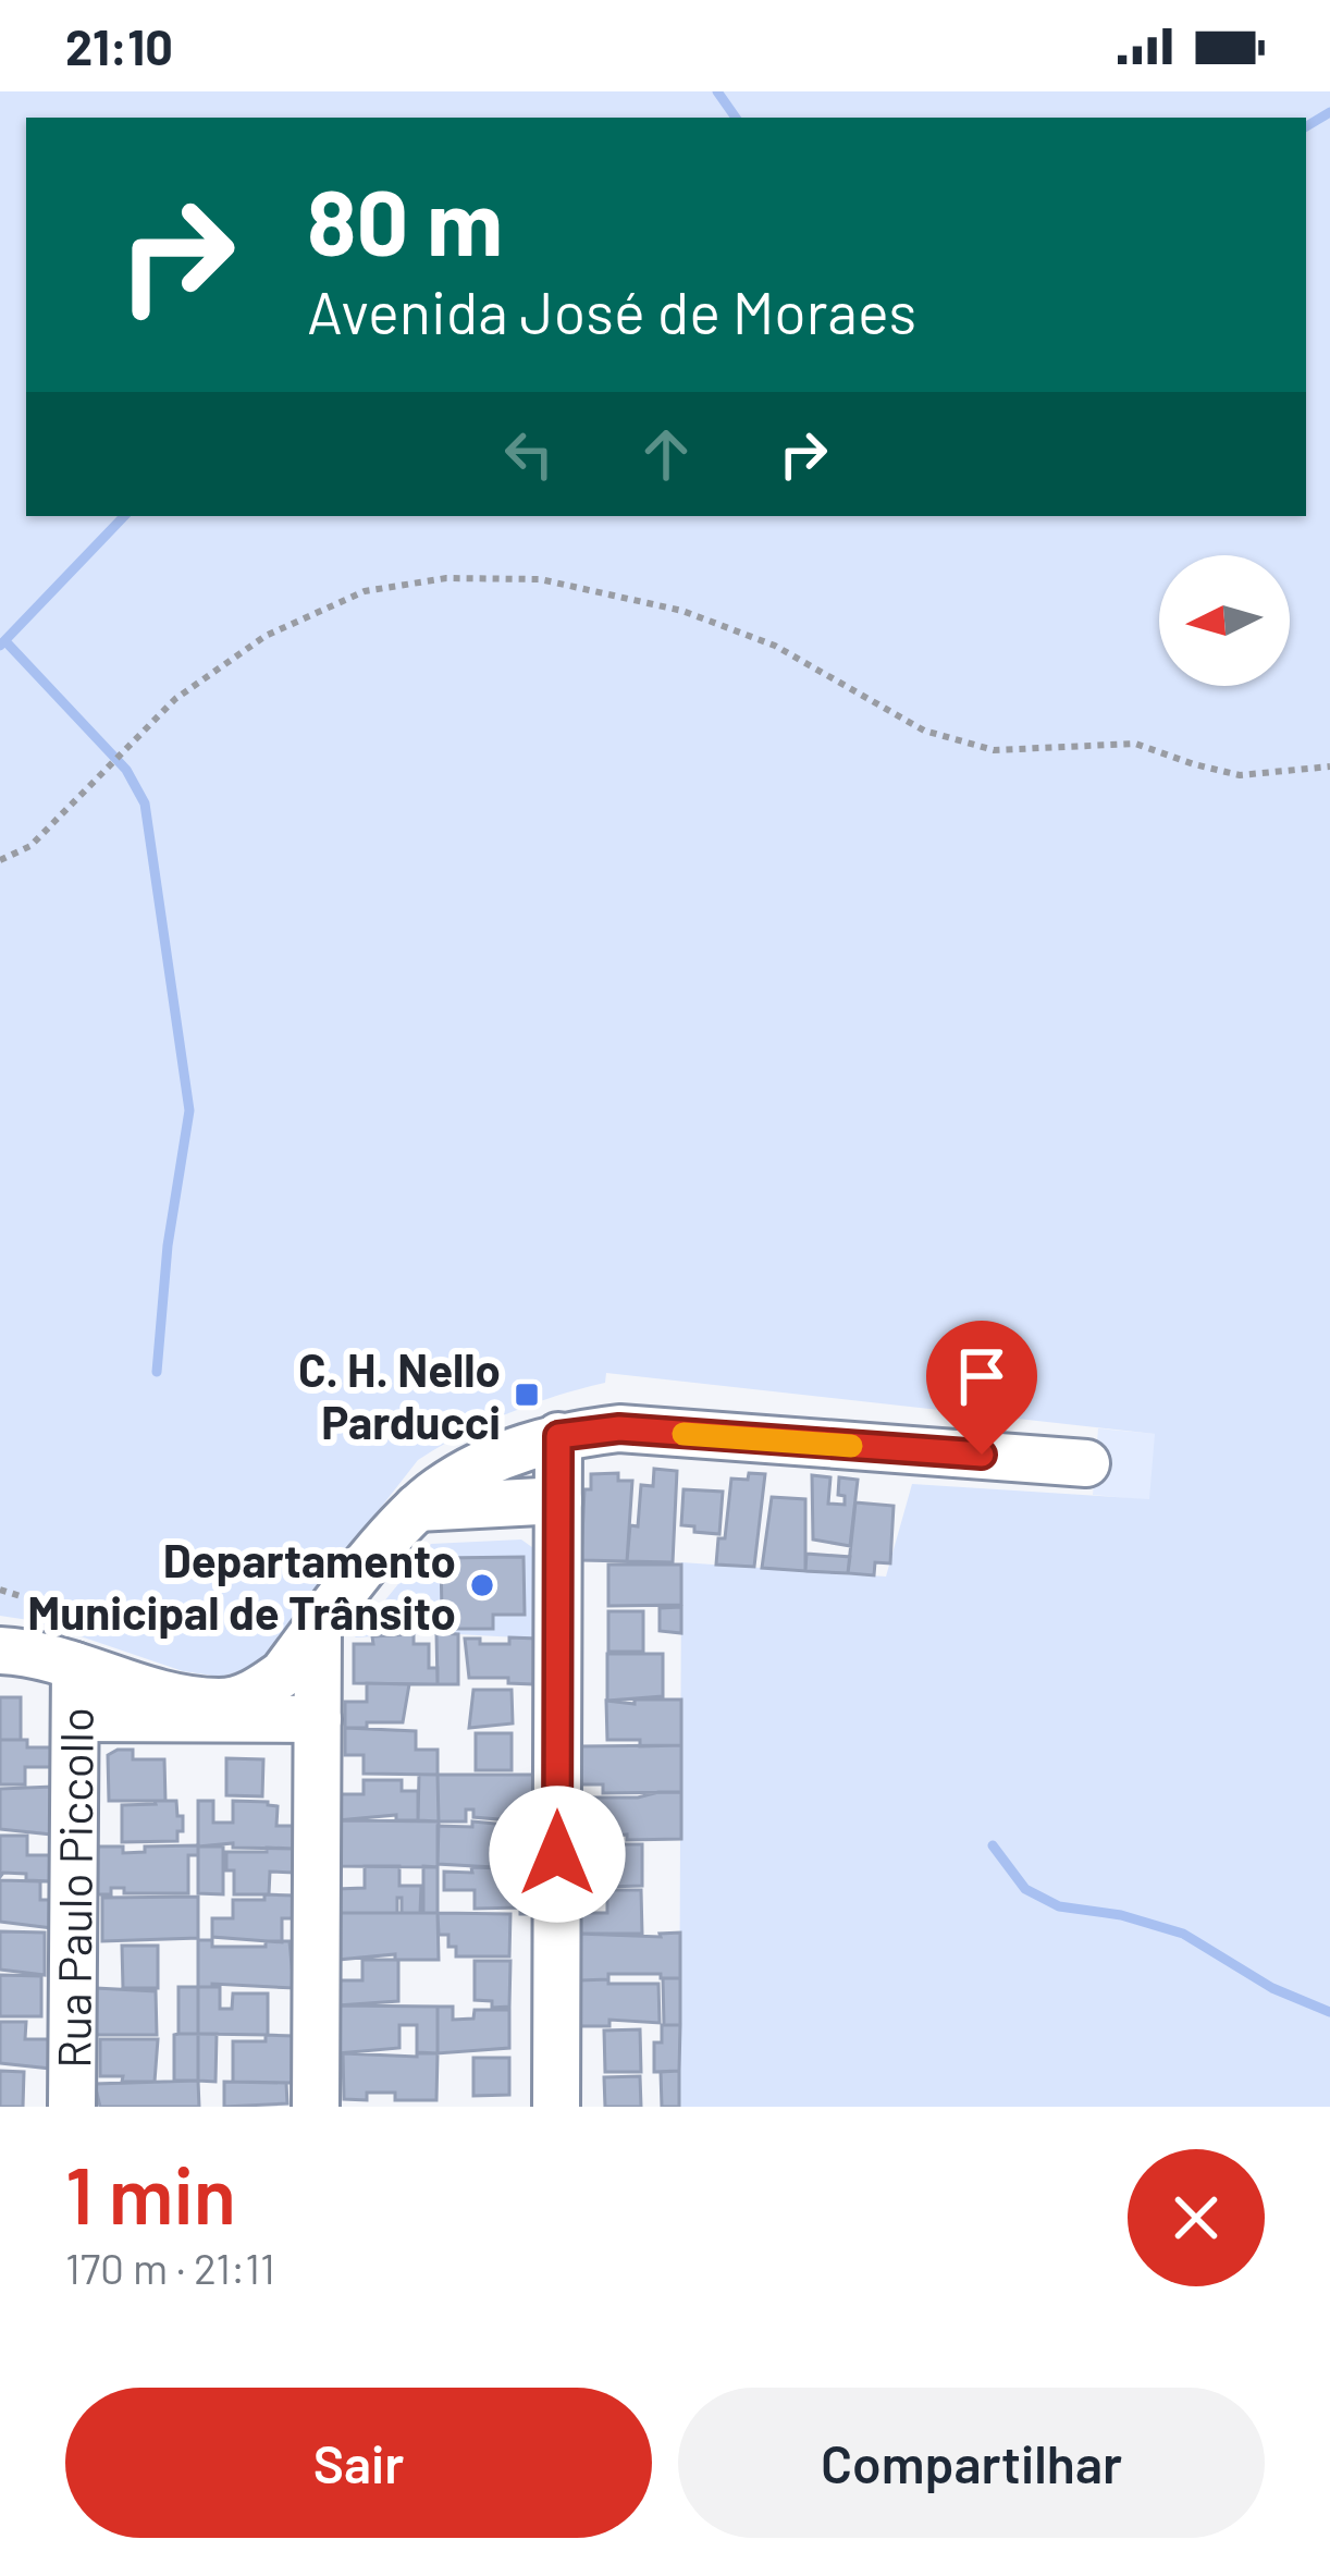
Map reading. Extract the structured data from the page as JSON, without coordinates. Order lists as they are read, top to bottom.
{
  "streets": {
    "street": ["Rua Paulo Piccollo"]
  },
  "places": {
    "transit": ["C. H. Nello Parducci"],
    "other": ["Departamento Municipal de Trânsito"]
  },
  "north": "left",
  "page": {
    "status": "21:10",
    "turn": ["80 m", "Avenida José de Moraes"],
    "heading": ["1 min", "170 m · 21:11"],
    "buttons": ["Sair", "Compartilhar"]
  }
}
